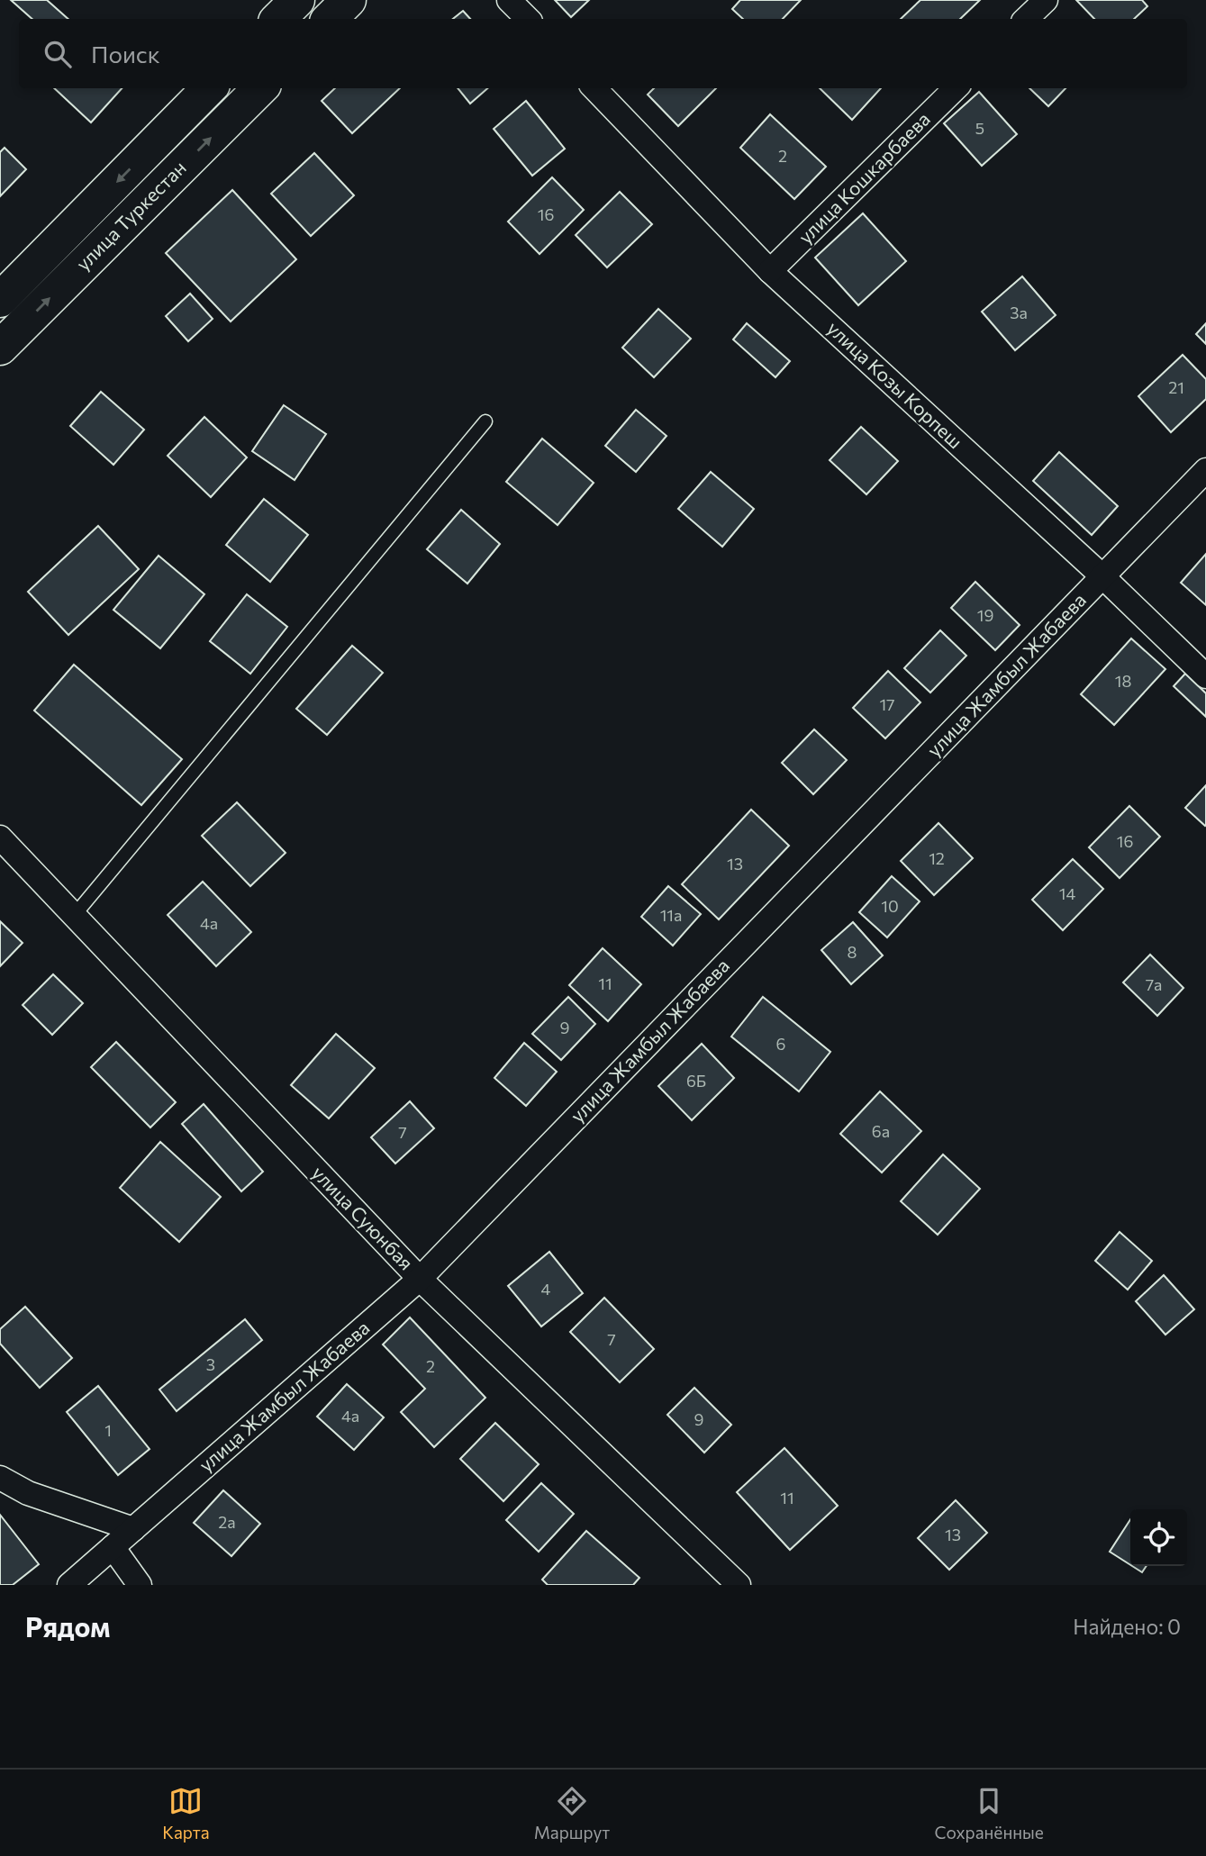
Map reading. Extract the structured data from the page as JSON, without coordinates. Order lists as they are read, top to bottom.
{
  "streets": {
    "highway": ["улица Туркестан"],
    "street": [
      "улица Кошкарбаева",
      "улица Козы Корпеш",
      "улица Жамбыл Жабаева",
      "улица Суюнбая"
    ]
  },
  "crossings": [
    ["улица Кошкарбаева", "улица Козы Корпеш"],
    ["улица Козы Корпеш", "улица Жамбыл Жабаева"],
    ["улица Жамбыл Жабаева", "улица Суюнбая"]
  ],
  "house_numbers": [
    "5",
    "2",
    "16",
    "3а",
    "21",
    "19",
    "18",
    "17",
    "16",
    "12",
    "13",
    "14",
    "10",
    "11а",
    "4а",
    "8",
    "11",
    "7а",
    "9",
    "6",
    "6Б",
    "6а",
    "7",
    "4",
    "7",
    "3",
    "2",
    "4а",
    "9",
    "1",
    "11",
    "2а",
    "13"
  ],
  "page": {
    "search": "Поиск",
    "heading": ["Рядом", "Найдено: 0"],
    "nav": ["Карта", "Маршрут", "Сохранённые"]
  }
}
